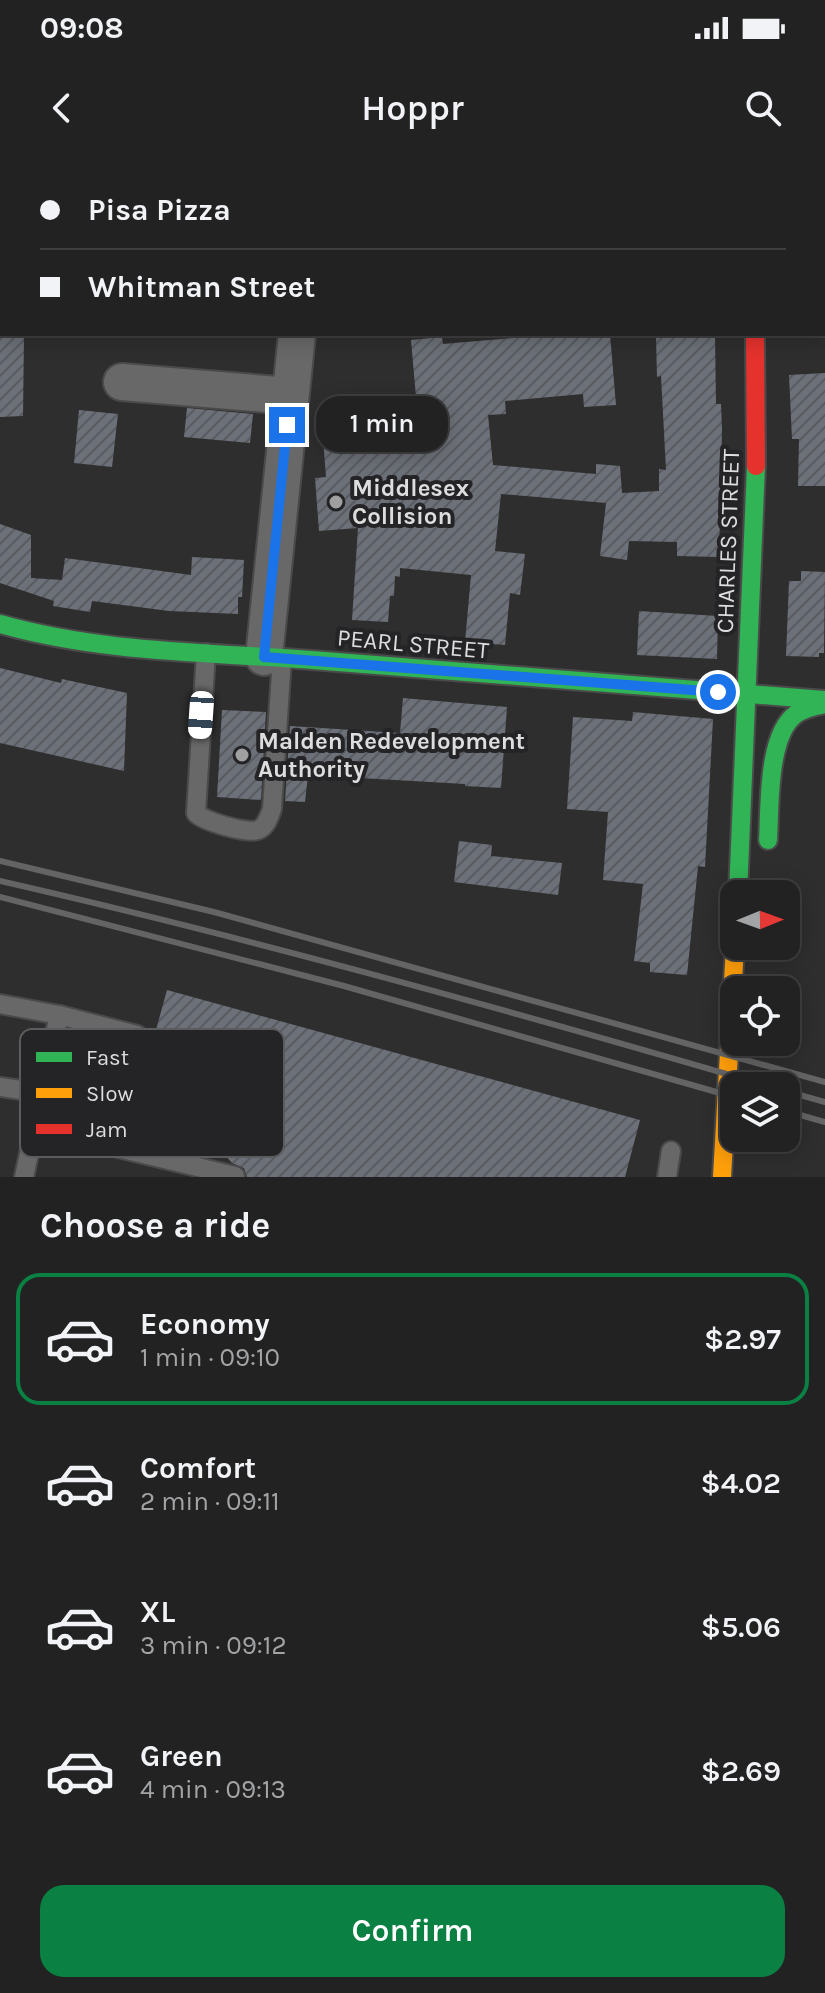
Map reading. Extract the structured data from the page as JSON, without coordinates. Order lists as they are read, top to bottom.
{
  "streets": {
    "street": ["CHARLES STREET", "PEARL STREET"]
  },
  "crossings": [
    ["CHARLES STREET", "PEARL STREET"]
  ],
  "places": ["Middlesex Collision", "Malden Redevelopment Authority"],
  "legend": ["Fast", "Slow", "Jam"],
  "north": "right",
  "page": {
    "status": "09:08",
    "header": "Hoppr",
    "banner": ["Pisa Pizza", "Whitman Street"],
    "bubble": "1 min",
    "heading": "Choose a ride",
    "list": [
      {
        "name": "Economy",
        "note": "1 min · 09:10",
        "value": "$2.97"
      },
      {
        "name": "Comfort",
        "note": "2 min · 09:11",
        "value": "$4.02"
      },
      {
        "name": "XL",
        "note": "3 min · 09:12",
        "value": "$5.06"
      },
      {
        "name": "Green",
        "note": "4 min · 09:13",
        "value": "$2.69"
      }
    ],
    "buttons": "Confirm"
  }
}
